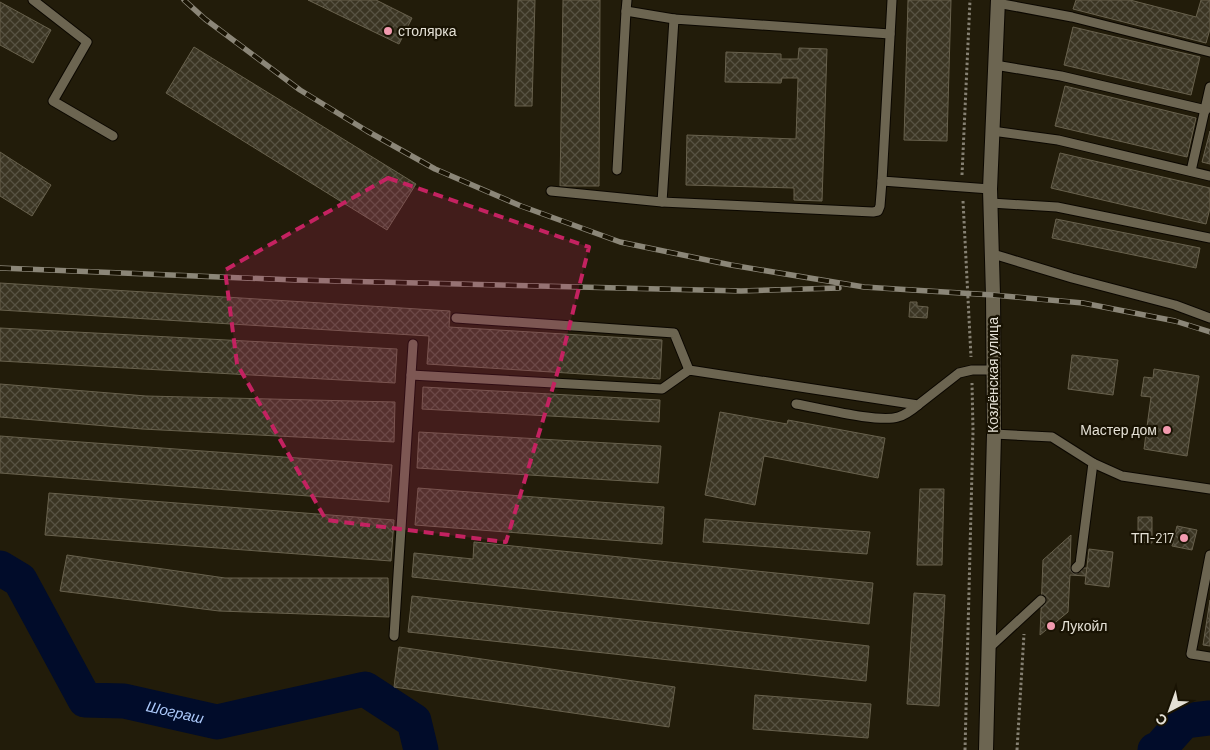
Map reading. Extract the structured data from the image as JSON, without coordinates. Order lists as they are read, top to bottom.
{
  "streets": {
    "street": ["Козлёнская улица"]
  },
  "water": ["Шограш"],
  "places": [
    "столярка",
    "Мастер дом",
    "ТП-217",
    "Лукойл"
  ],
  "north": "bottom left"
}
